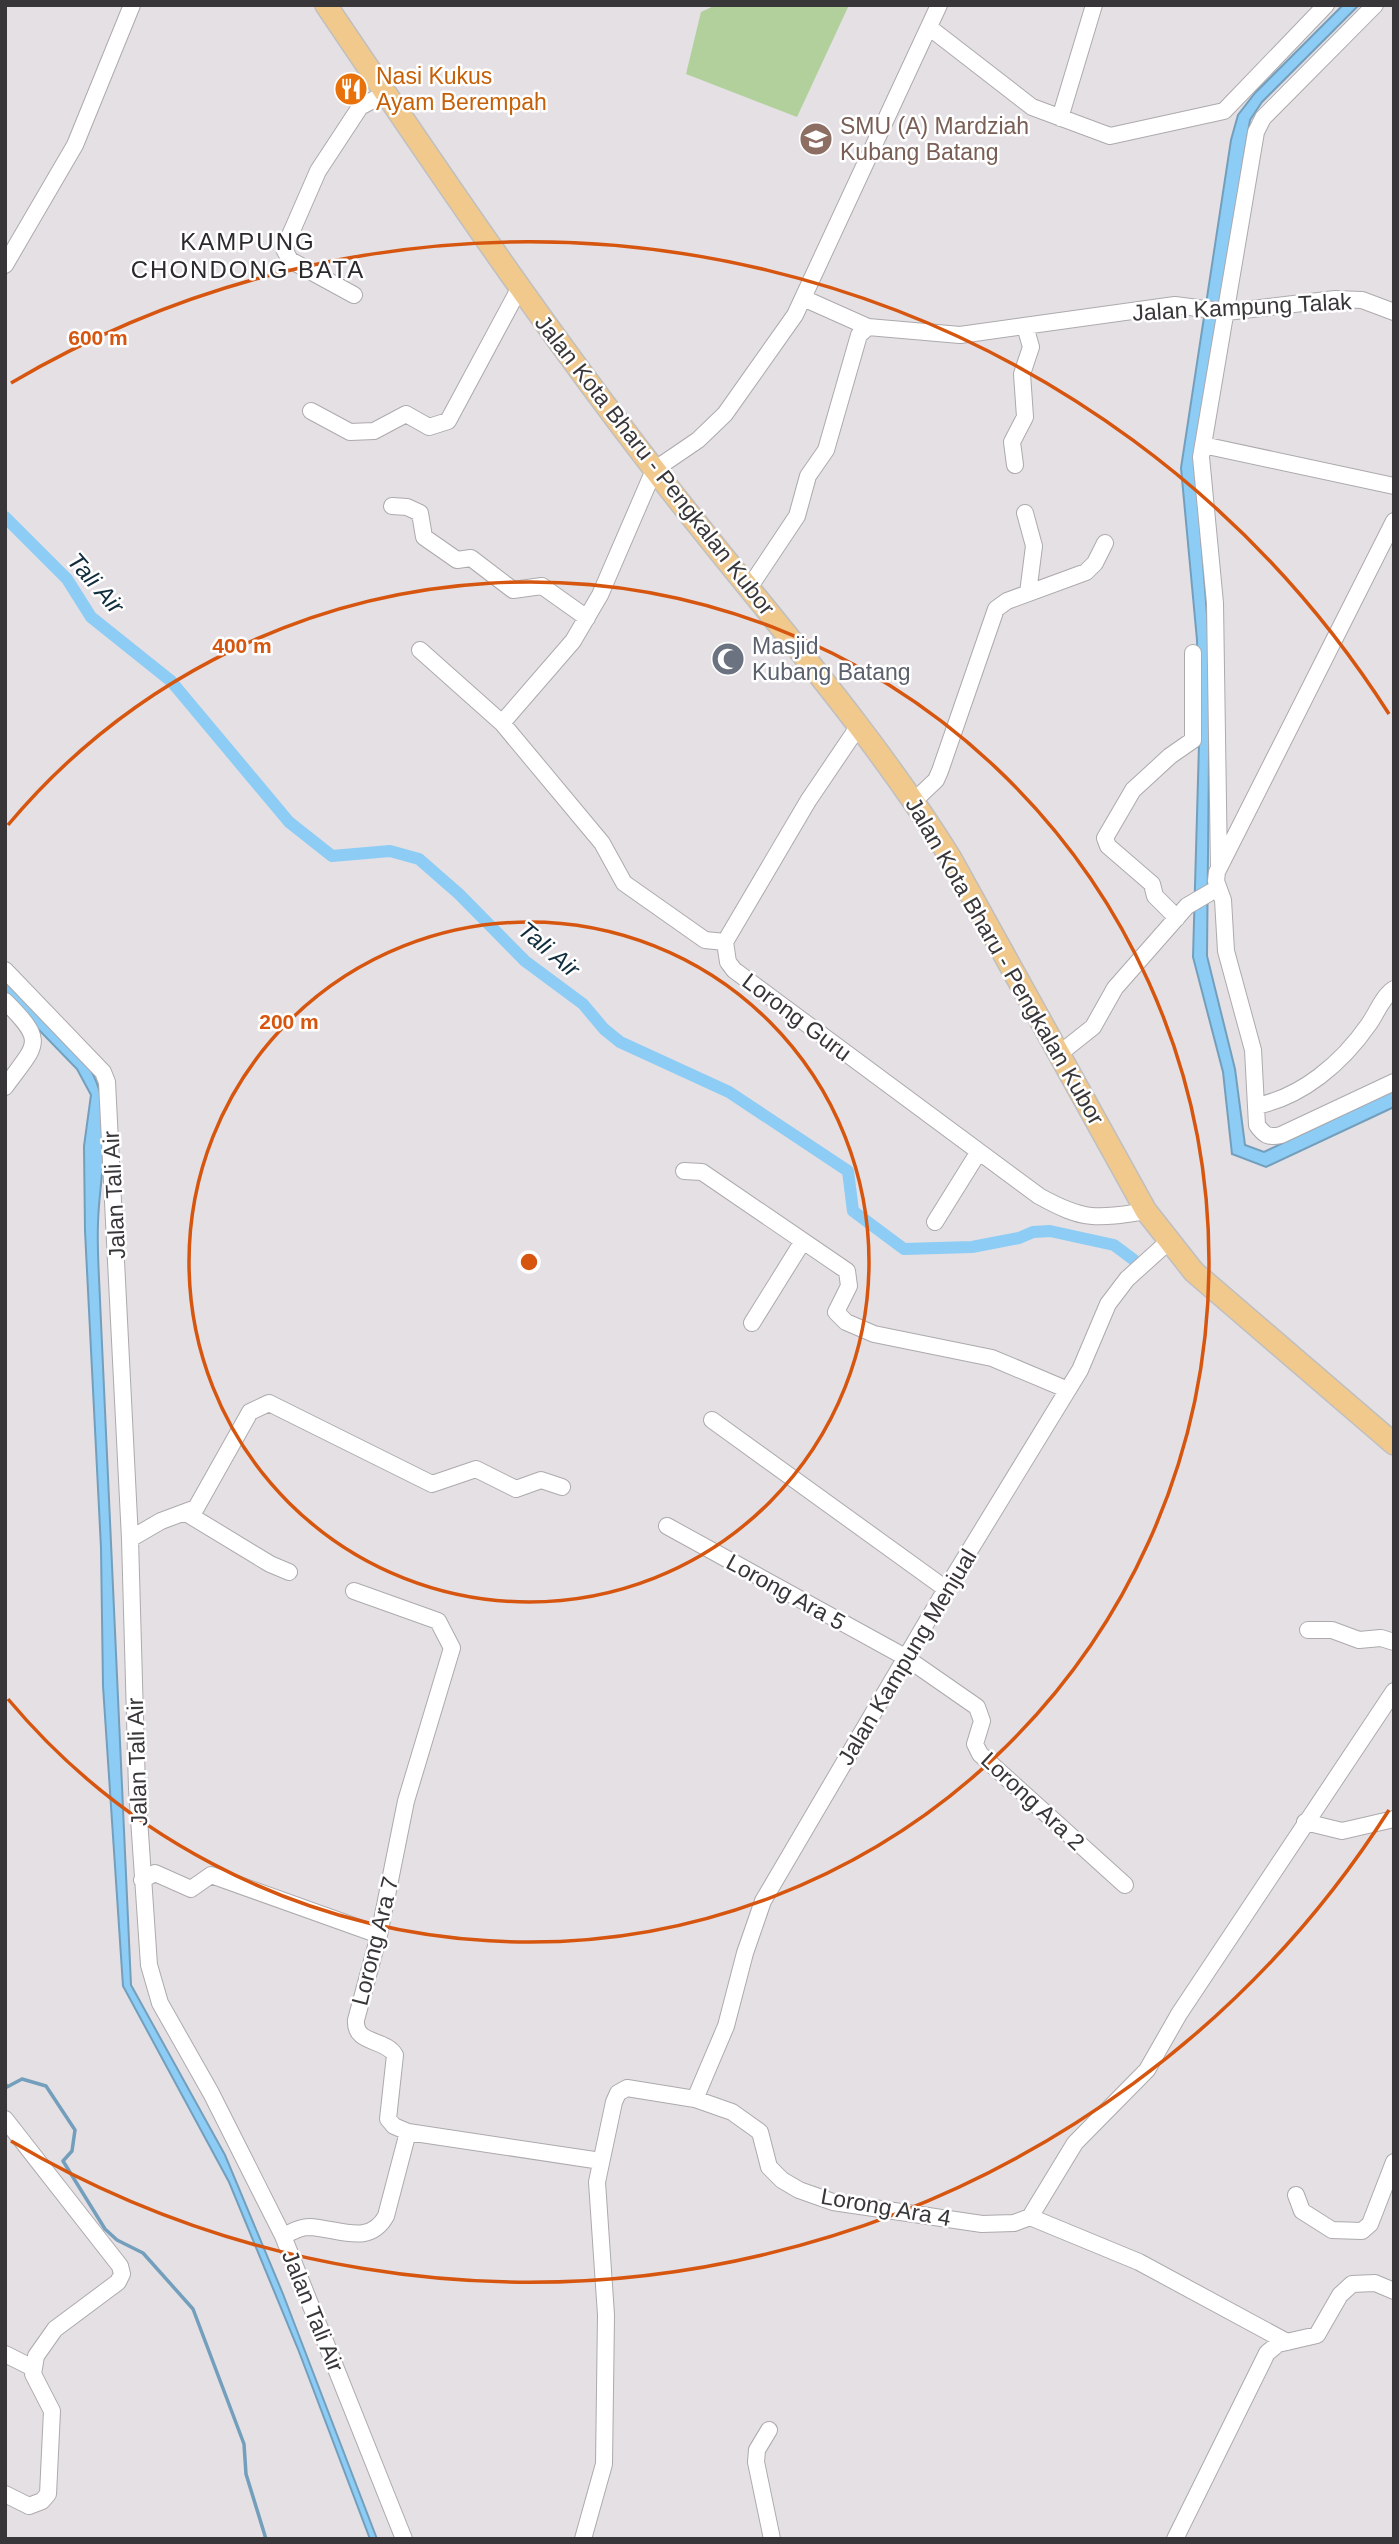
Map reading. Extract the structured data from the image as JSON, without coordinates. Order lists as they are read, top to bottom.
{
  "streets": {
    "main road": ["Jalan Kota Bharu - Pengkalan Kubor"],
    "street": [
      "Jalan Kampung Talak",
      "Lorong Guru",
      "Jalan Tali Air",
      "Lorong Ara 5",
      "Jalan Kampung Menjual",
      "Lorong Ara 2",
      "Lorong Ara 7",
      "Lorong Ara 4"
    ]
  },
  "crossings": [
    ["Jalan Kota Bharu - Pengkalan Kubor", "Lorong Guru"],
    ["Jalan Kota Bharu - Pengkalan Kubor", "Jalan Kampung Menjual"],
    ["Lorong Ara 5", "Jalan Kampung Menjual"],
    ["Lorong Ara 5", "Lorong Ara 2"],
    ["Jalan Kampung Menjual", "Lorong Ara 2"],
    ["Jalan Kampung Menjual", "Lorong Ara 4"]
  ],
  "districts": ["KAMPUNG CHONDONG BATA"],
  "water": ["Tali Air"],
  "places": {
    "restaurant": ["Nasi Kukus Ayam Berempah"],
    "school or university": ["SMU (A) Mardziah Kubang Batang"],
    "mosque": ["Masjid Kubang Batang"]
  },
  "rings": ["600 m", "400 m", "200 m"]
}
